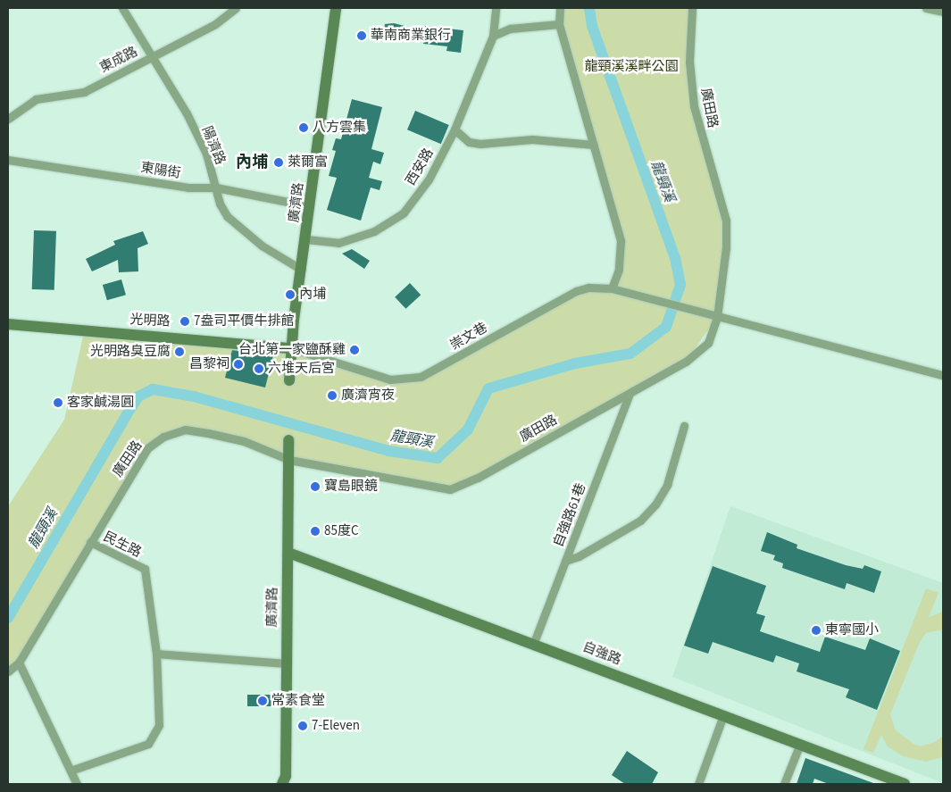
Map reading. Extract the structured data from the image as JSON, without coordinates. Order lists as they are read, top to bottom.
{
  "streets": {
    "main road": ["廣濟路", "光明路", "自強路"],
    "street": [
      "東成路",
      "廣田路",
      "陽濟路",
      "西安路",
      "東陽街",
      "崇文巷",
      "自強路61巷",
      "民生路"
    ]
  },
  "crossings": [
    ["東成路", "陽濟路"],
    ["廣田路", "廣濟路"],
    ["廣田路", "崇文巷"],
    ["廣田路", "自強路61巷"],
    ["廣田路", "民生路"],
    ["陽濟路", "東陽街"],
    ["陽濟路", "廣濟路"],
    ["西安路", "廣濟路"],
    ["東陽街", "廣濟路"],
    ["廣濟路", "光明路"],
    ["廣濟路", "崇文巷"],
    ["廣濟路", "自強路"],
    ["光明路", "崇文巷"],
    ["自強路61巷", "自強路"]
  ],
  "districts": ["內埔"],
  "water": ["龍頸溪"],
  "parks": ["龍頸溪溪畔公園"],
  "places": [
    "華南商業銀行",
    "八方雲集",
    "萊爾富",
    "內埔",
    "7盎司平價牛排館",
    "台北第一家鹽酥雞",
    "光明路臭豆腐",
    "昌黎祠",
    "六堆天后宮",
    "廣濟宵夜",
    "客家鹹湯圓",
    "寶島眼鏡",
    "85度C",
    "東寧國小",
    "常素食堂",
    "7-Eleven"
  ]
}
